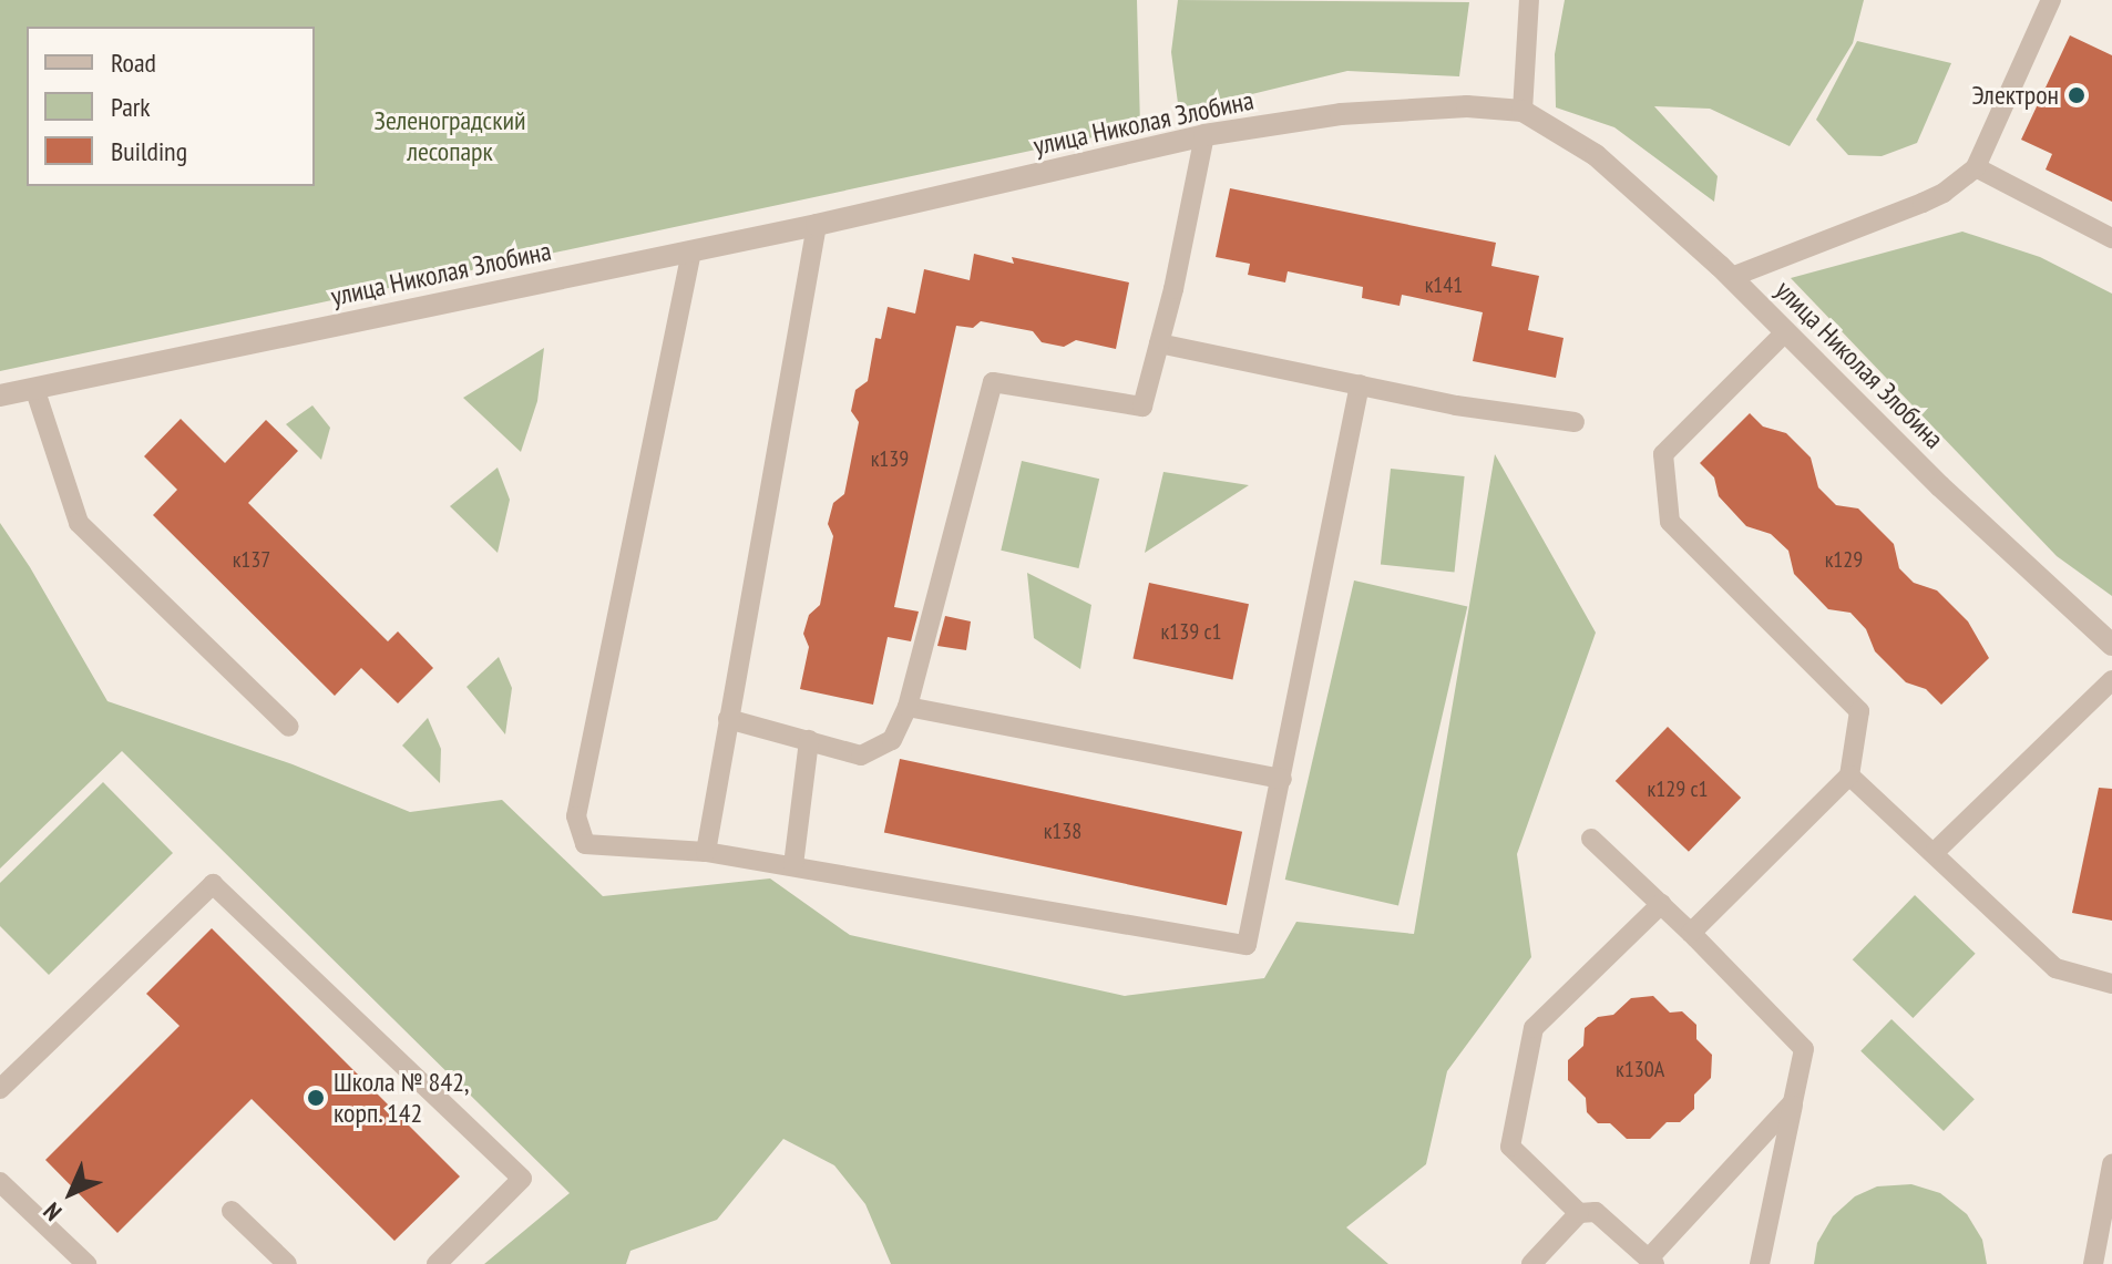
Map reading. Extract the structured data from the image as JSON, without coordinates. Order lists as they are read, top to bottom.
{
  "streets": {
    "street": ["улица Николая Злобина"]
  },
  "parks": ["Зеленоградский лесопарк"],
  "places": ["Электрон", "Школа № 842, корп. 142"],
  "house_numbers": [
    "к141",
    "к139",
    "к137",
    "к129",
    "к139 с1",
    "к129 с1",
    "к138",
    "к130А"
  ],
  "legend": ["Road", "Park", "Building"],
  "north": "bottom left"
}
